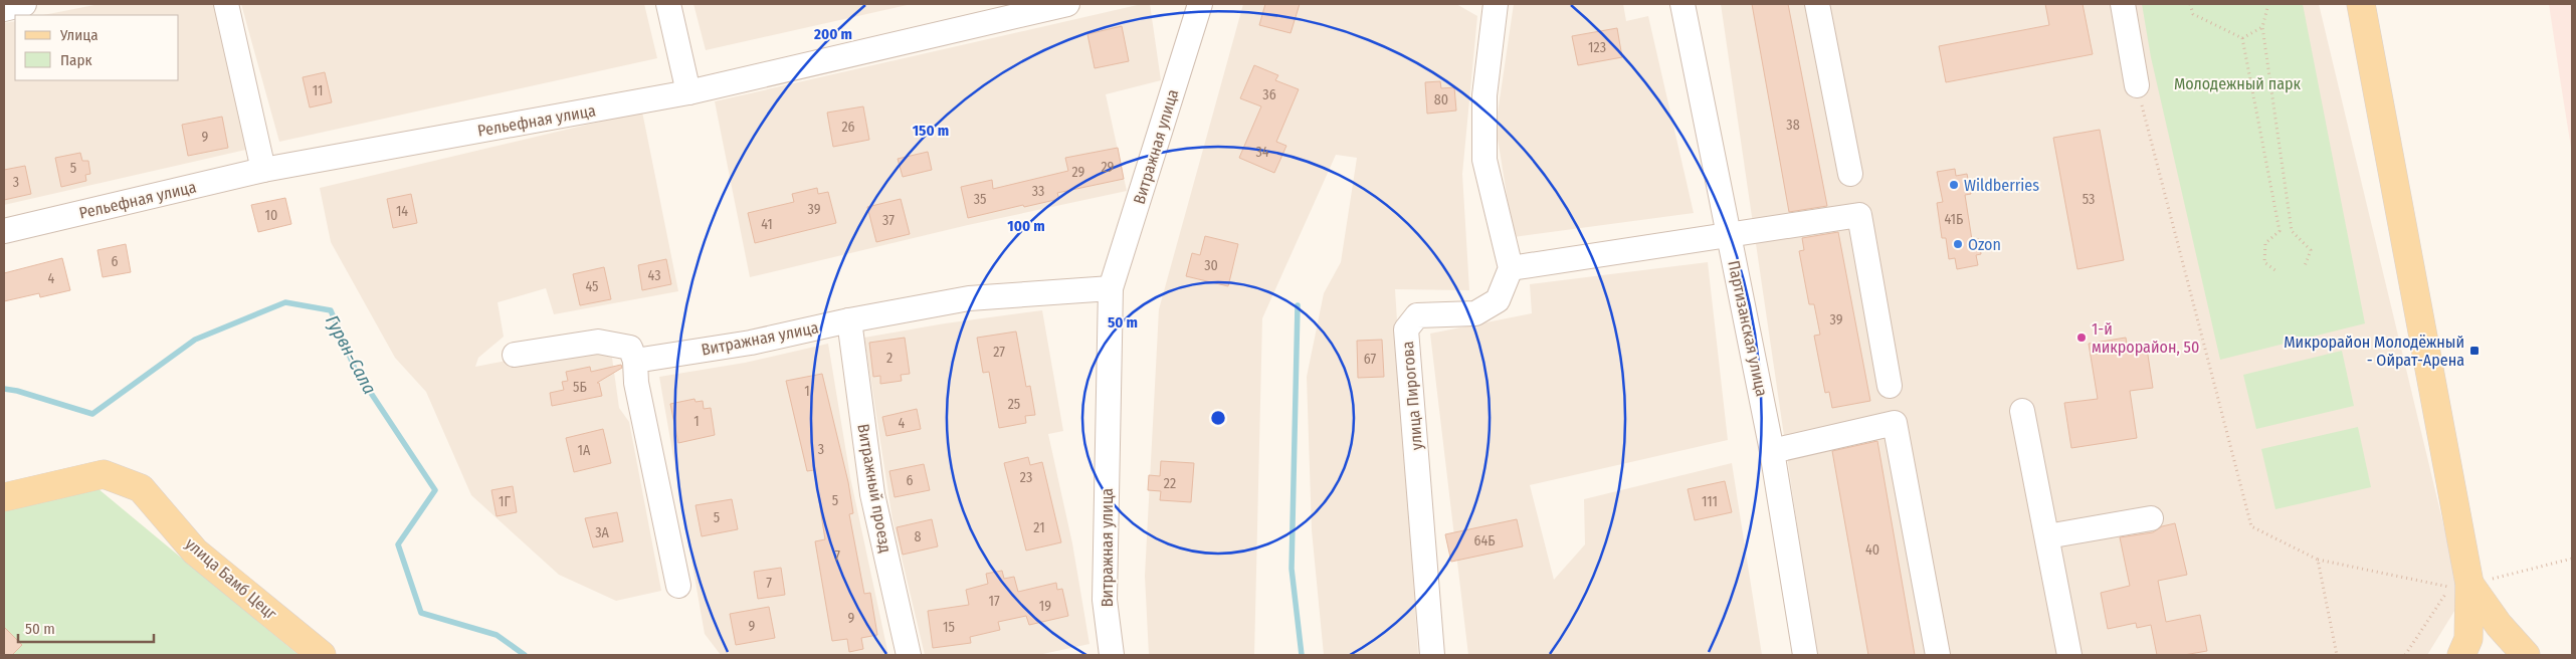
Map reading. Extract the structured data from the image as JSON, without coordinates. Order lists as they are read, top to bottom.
{
  "streets": {
    "main road": ["улица Бамб Цецг"],
    "street": [
      "Рельефная улица",
      "Витражная улица",
      "Партизанская улица",
      "улица Пирогова",
      "Витражный проезд"
    ]
  },
  "crossings": [
    ["Витражная улица", "Витражный проезд"]
  ],
  "water": ["Гурвн-Сала"],
  "parks": ["Молодежный парк"],
  "places": {
    "other": ["Wildberries", "Ozon", "1-й микрорайон, 50"],
    "transit": ["Микрорайон Молодёжный - Ойрат-Арена"]
  },
  "house_numbers": [
    "123",
    "11",
    "36",
    "80",
    "38",
    "26",
    "9",
    "34",
    "29",
    "5",
    "29",
    "3",
    "33",
    "35",
    "53",
    "39",
    "14",
    "10",
    "41Б",
    "37",
    "41",
    "6",
    "30",
    "43",
    "4",
    "45",
    "39",
    "27",
    "2",
    "67",
    "5Б",
    "1",
    "25",
    "1",
    "4",
    "3",
    "1А",
    "23",
    "6",
    "22",
    "5",
    "1Г",
    "111",
    "5",
    "21",
    "3А",
    "8",
    "64Б",
    "40",
    "7",
    "7",
    "17",
    "19",
    "9",
    "9",
    "15"
  ],
  "legend": ["Улица", "Парк"],
  "scale_bar": "50 m",
  "rings": [
    "200 m",
    "150 m",
    "100 m",
    "50 m"
  ]
}
